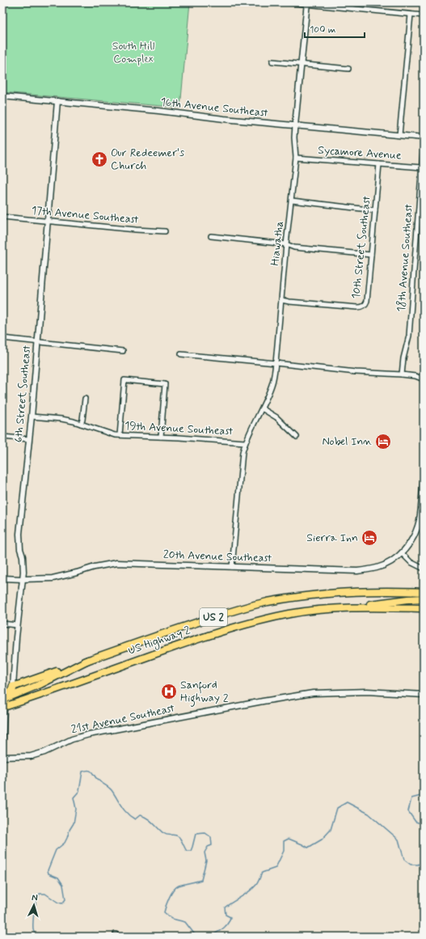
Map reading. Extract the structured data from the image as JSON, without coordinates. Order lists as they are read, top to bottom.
{
  "streets": {
    "highway": ["US 2", "US Highway 2"],
    "street": [
      "16th Avenue Southeast",
      "Sycamore Avenue",
      "17th Avenue Southeast",
      "Hiawatha",
      "10th Street Southeast",
      "18th Avenue Southeast",
      "6th Street Southeast",
      "19th Avenue Southeast",
      "20th Avenue Southeast",
      "21st Avenue Southeast"
    ]
  },
  "crossings": [
    ["16th Avenue Southeast", "Hiawatha"],
    ["16th Avenue Southeast", "6th Street Southeast"],
    ["Sycamore Avenue", "Hiawatha"],
    ["Sycamore Avenue", "10th Street Southeast"],
    ["Sycamore Avenue", "18th Avenue Southeast"],
    ["17th Avenue Southeast", "6th Street Southeast"],
    ["Hiawatha", "10th Street Southeast"],
    ["Hiawatha", "19th Avenue Southeast"],
    ["6th Street Southeast", "19th Avenue Southeast"],
    ["6th Street Southeast", "20th Avenue Southeast"],
    ["6th Street Southeast", "US Highway 2"]
  ],
  "parks": ["South Hill Complex"],
  "places": {
    "church": ["Our Redeemer's Church"],
    "hotel": ["Nobel Inn", "Sierra Inn"],
    "hospital": ["Sanford Highway 2"]
  },
  "scale_bar": "100 m",
  "north": "top"
}
